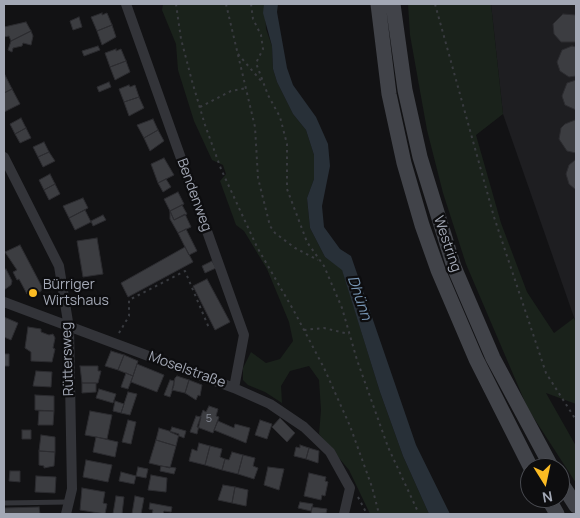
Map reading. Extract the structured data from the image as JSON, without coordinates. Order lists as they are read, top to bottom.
{
  "streets": {
    "main road": ["Westring"],
    "street": ["Bendenweg", "Rüttersweg", "Moselstraße"]
  },
  "crossings": [
    ["Bendenweg", "Moselstraße"],
    ["Rüttersweg", "Moselstraße"]
  ],
  "water": ["Dhünn"],
  "places": ["Bürriger Wirtshaus"],
  "house_numbers": ["5"],
  "north": "bottom"
}
